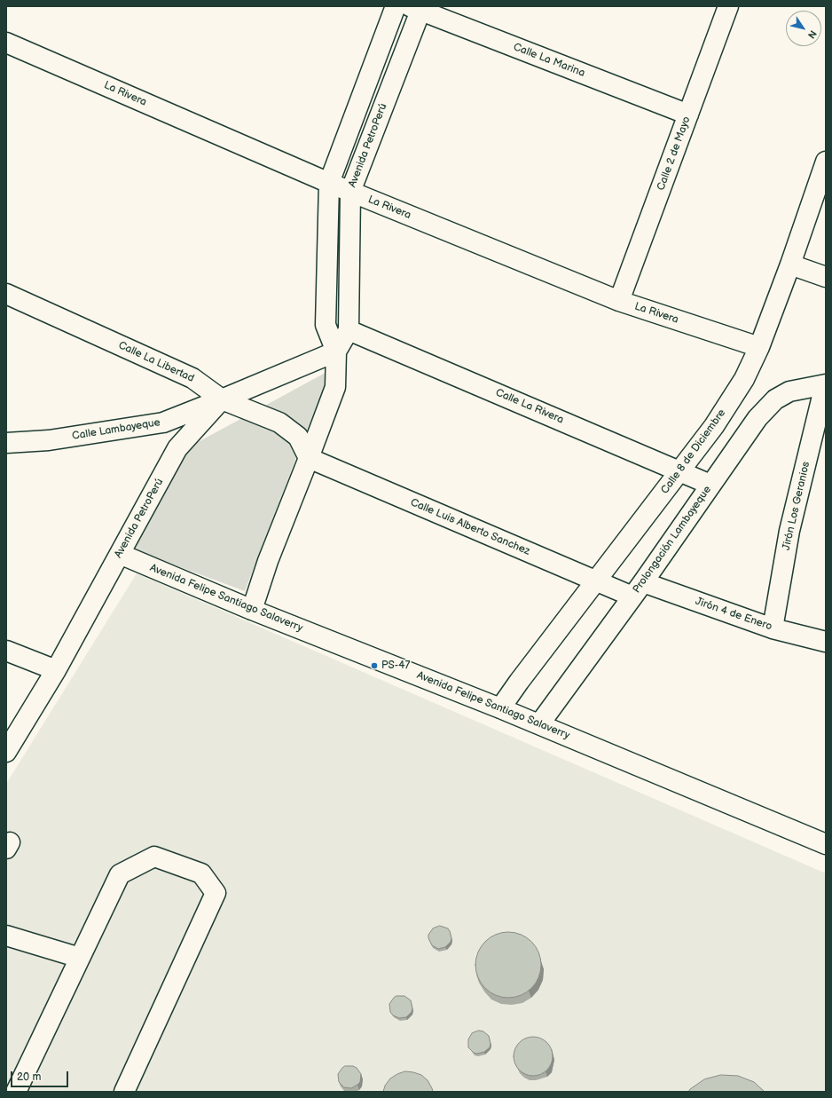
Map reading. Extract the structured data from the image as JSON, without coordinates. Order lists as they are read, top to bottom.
{
  "streets": {
    "street": [
      "Calle La Marina",
      "La Rivera",
      "Avenida PetroPerú",
      "Calle 2 de Mayo",
      "Calle La Libertad",
      "Calle La Rivera",
      "Calle Lambayeque",
      "Calle 8 de Diciembre",
      "Jirón Los Geranios",
      "Calle Luis Alberto Sanchez",
      "Prolongación Lambayeque",
      "Avenida Felipe Santiago Salaverry",
      "Jirón 4 de Enero"
    ]
  },
  "crossings": [
    ["Calle La Marina", "Avenida PetroPerú"],
    ["Calle La Marina", "Calle 2 de Mayo"],
    ["La Rivera", "Avenida PetroPerú"],
    ["La Rivera", "Calle 2 de Mayo"],
    ["La Rivera", "Calle 8 de Diciembre"],
    ["Avenida PetroPerú", "Calle La Libertad"],
    ["Avenida PetroPerú", "Calle La Rivera"],
    ["Avenida PetroPerú", "Calle Lambayeque"],
    ["Avenida PetroPerú", "Calle Luis Alberto Sanchez"],
    ["Avenida PetroPerú", "Avenida Felipe Santiago Salaverry"],
    ["Calle La Libertad", "Calle Lambayeque"],
    ["Calle La Libertad", "Calle Luis Alberto Sanchez"],
    ["Calle La Rivera", "Calle 8 de Diciembre"],
    ["Calle La Rivera", "Prolongación Lambayeque"],
    ["Calle 8 de Diciembre", "Calle Luis Alberto Sanchez"],
    ["Calle 8 de Diciembre", "Avenida Felipe Santiago Salaverry"],
    ["Jirón Los Geranios", "Prolongación Lambayeque"],
    ["Jirón Los Geranios", "Jirón 4 de Enero"],
    ["Calle Luis Alberto Sanchez", "Prolongación Lambayeque"],
    ["Calle Luis Alberto Sanchez", "Jirón 4 de Enero"],
    ["Prolongación Lambayeque", "Avenida Felipe Santiago Salaverry"],
    ["Prolongación Lambayeque", "Jirón 4 de Enero"]
  ],
  "places": ["PS-47"],
  "scale_bar": "20 m",
  "north": "bottom right"
}
